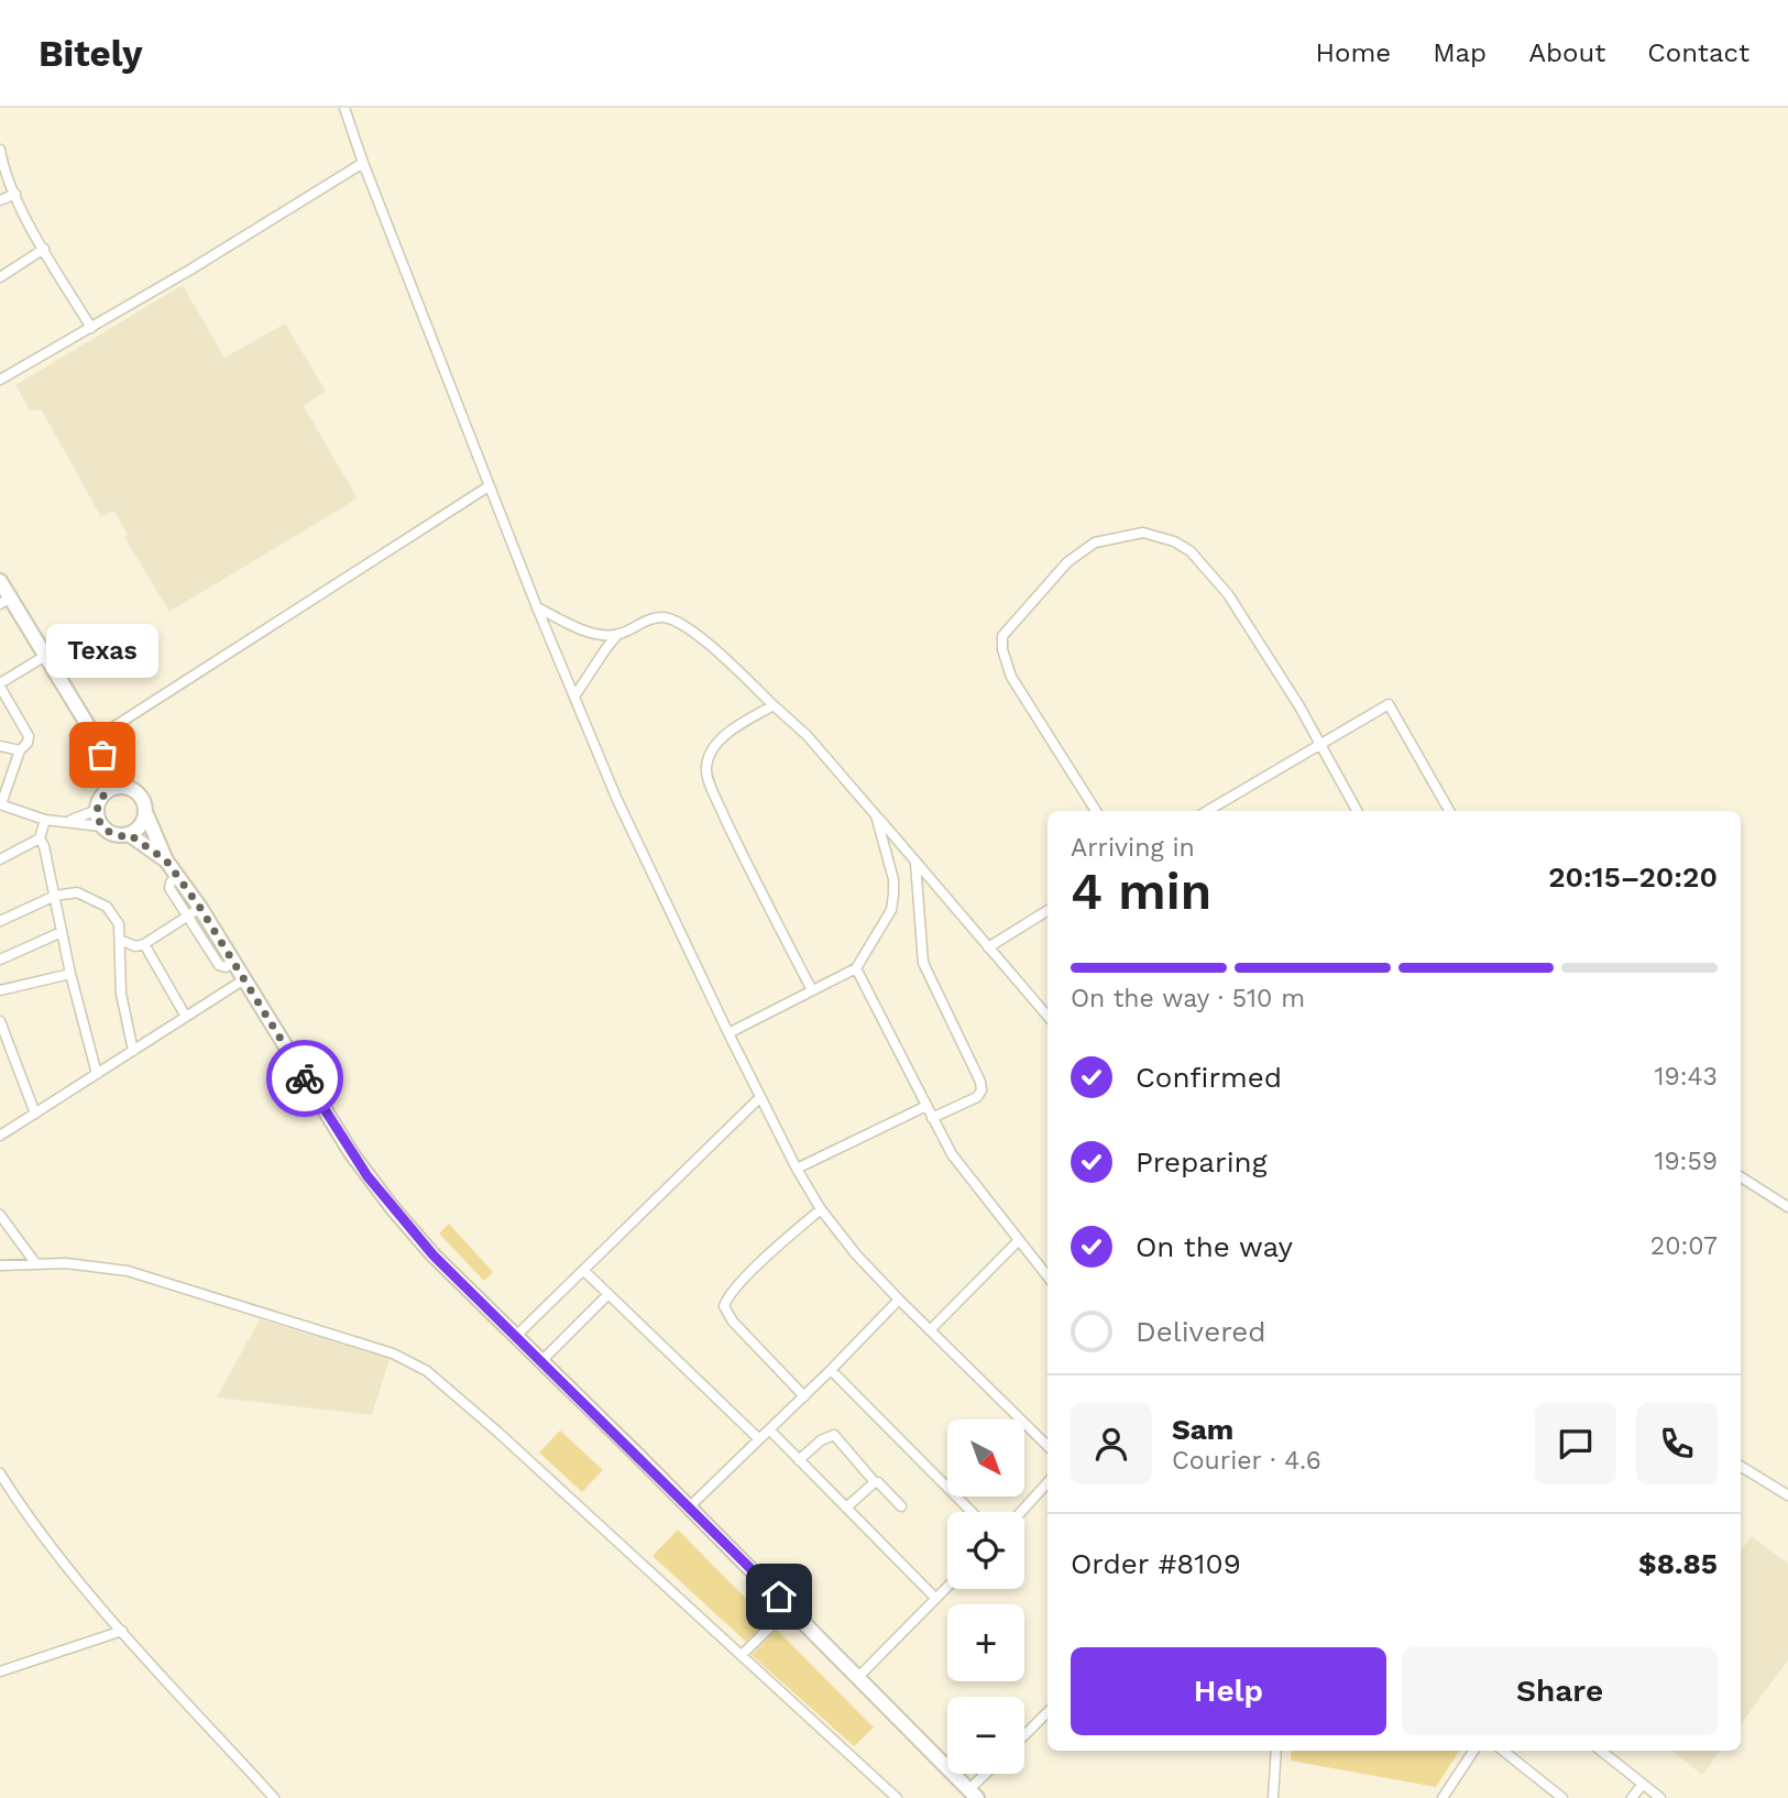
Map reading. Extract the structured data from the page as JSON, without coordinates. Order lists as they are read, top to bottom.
{
  "places": ["Texas"],
  "north": "bottom right",
  "page": {
    "header": "Bitely",
    "nav": [
      "Home",
      "Map",
      "About",
      "Contact"
    ],
    "bubble": "Texas",
    "heading": ["4 min", "Arriving in", "20:15–20:20"],
    "panel": [
      "Sam",
      "Courier · 4.6",
      "Order #8109",
      "$8.85"
    ],
    "bar": "On the way · 510 m",
    "list": [
      ["Confirmed", "19:43"],
      ["Preparing", "19:59"],
      ["On the way", "20:07"],
      "Delivered"
    ],
    "map_buttons": ["+", "−"],
    "buttons": ["Help", "Share"]
  }
}
